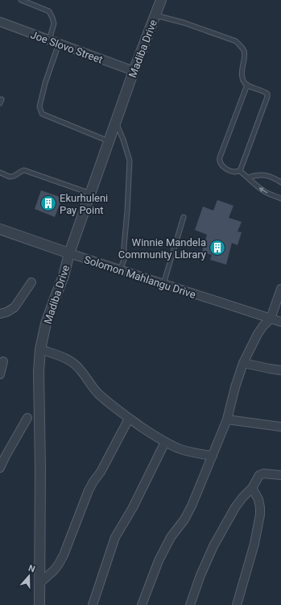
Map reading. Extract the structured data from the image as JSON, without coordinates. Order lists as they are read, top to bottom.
{
  "streets": {
    "street": ["Joe Slovo Street", "Madiba Drive", "Solomon Mahlangu Drive"]
  },
  "crossings": [
    ["Joe Slovo Street", "Madiba Drive"],
    ["Madiba Drive", "Solomon Mahlangu Drive"]
  ],
  "places": {
    "building": ["Ekurhuleni Pay Point", "Winnie Mandela Community Library"]
  },
  "north": "top"
}
